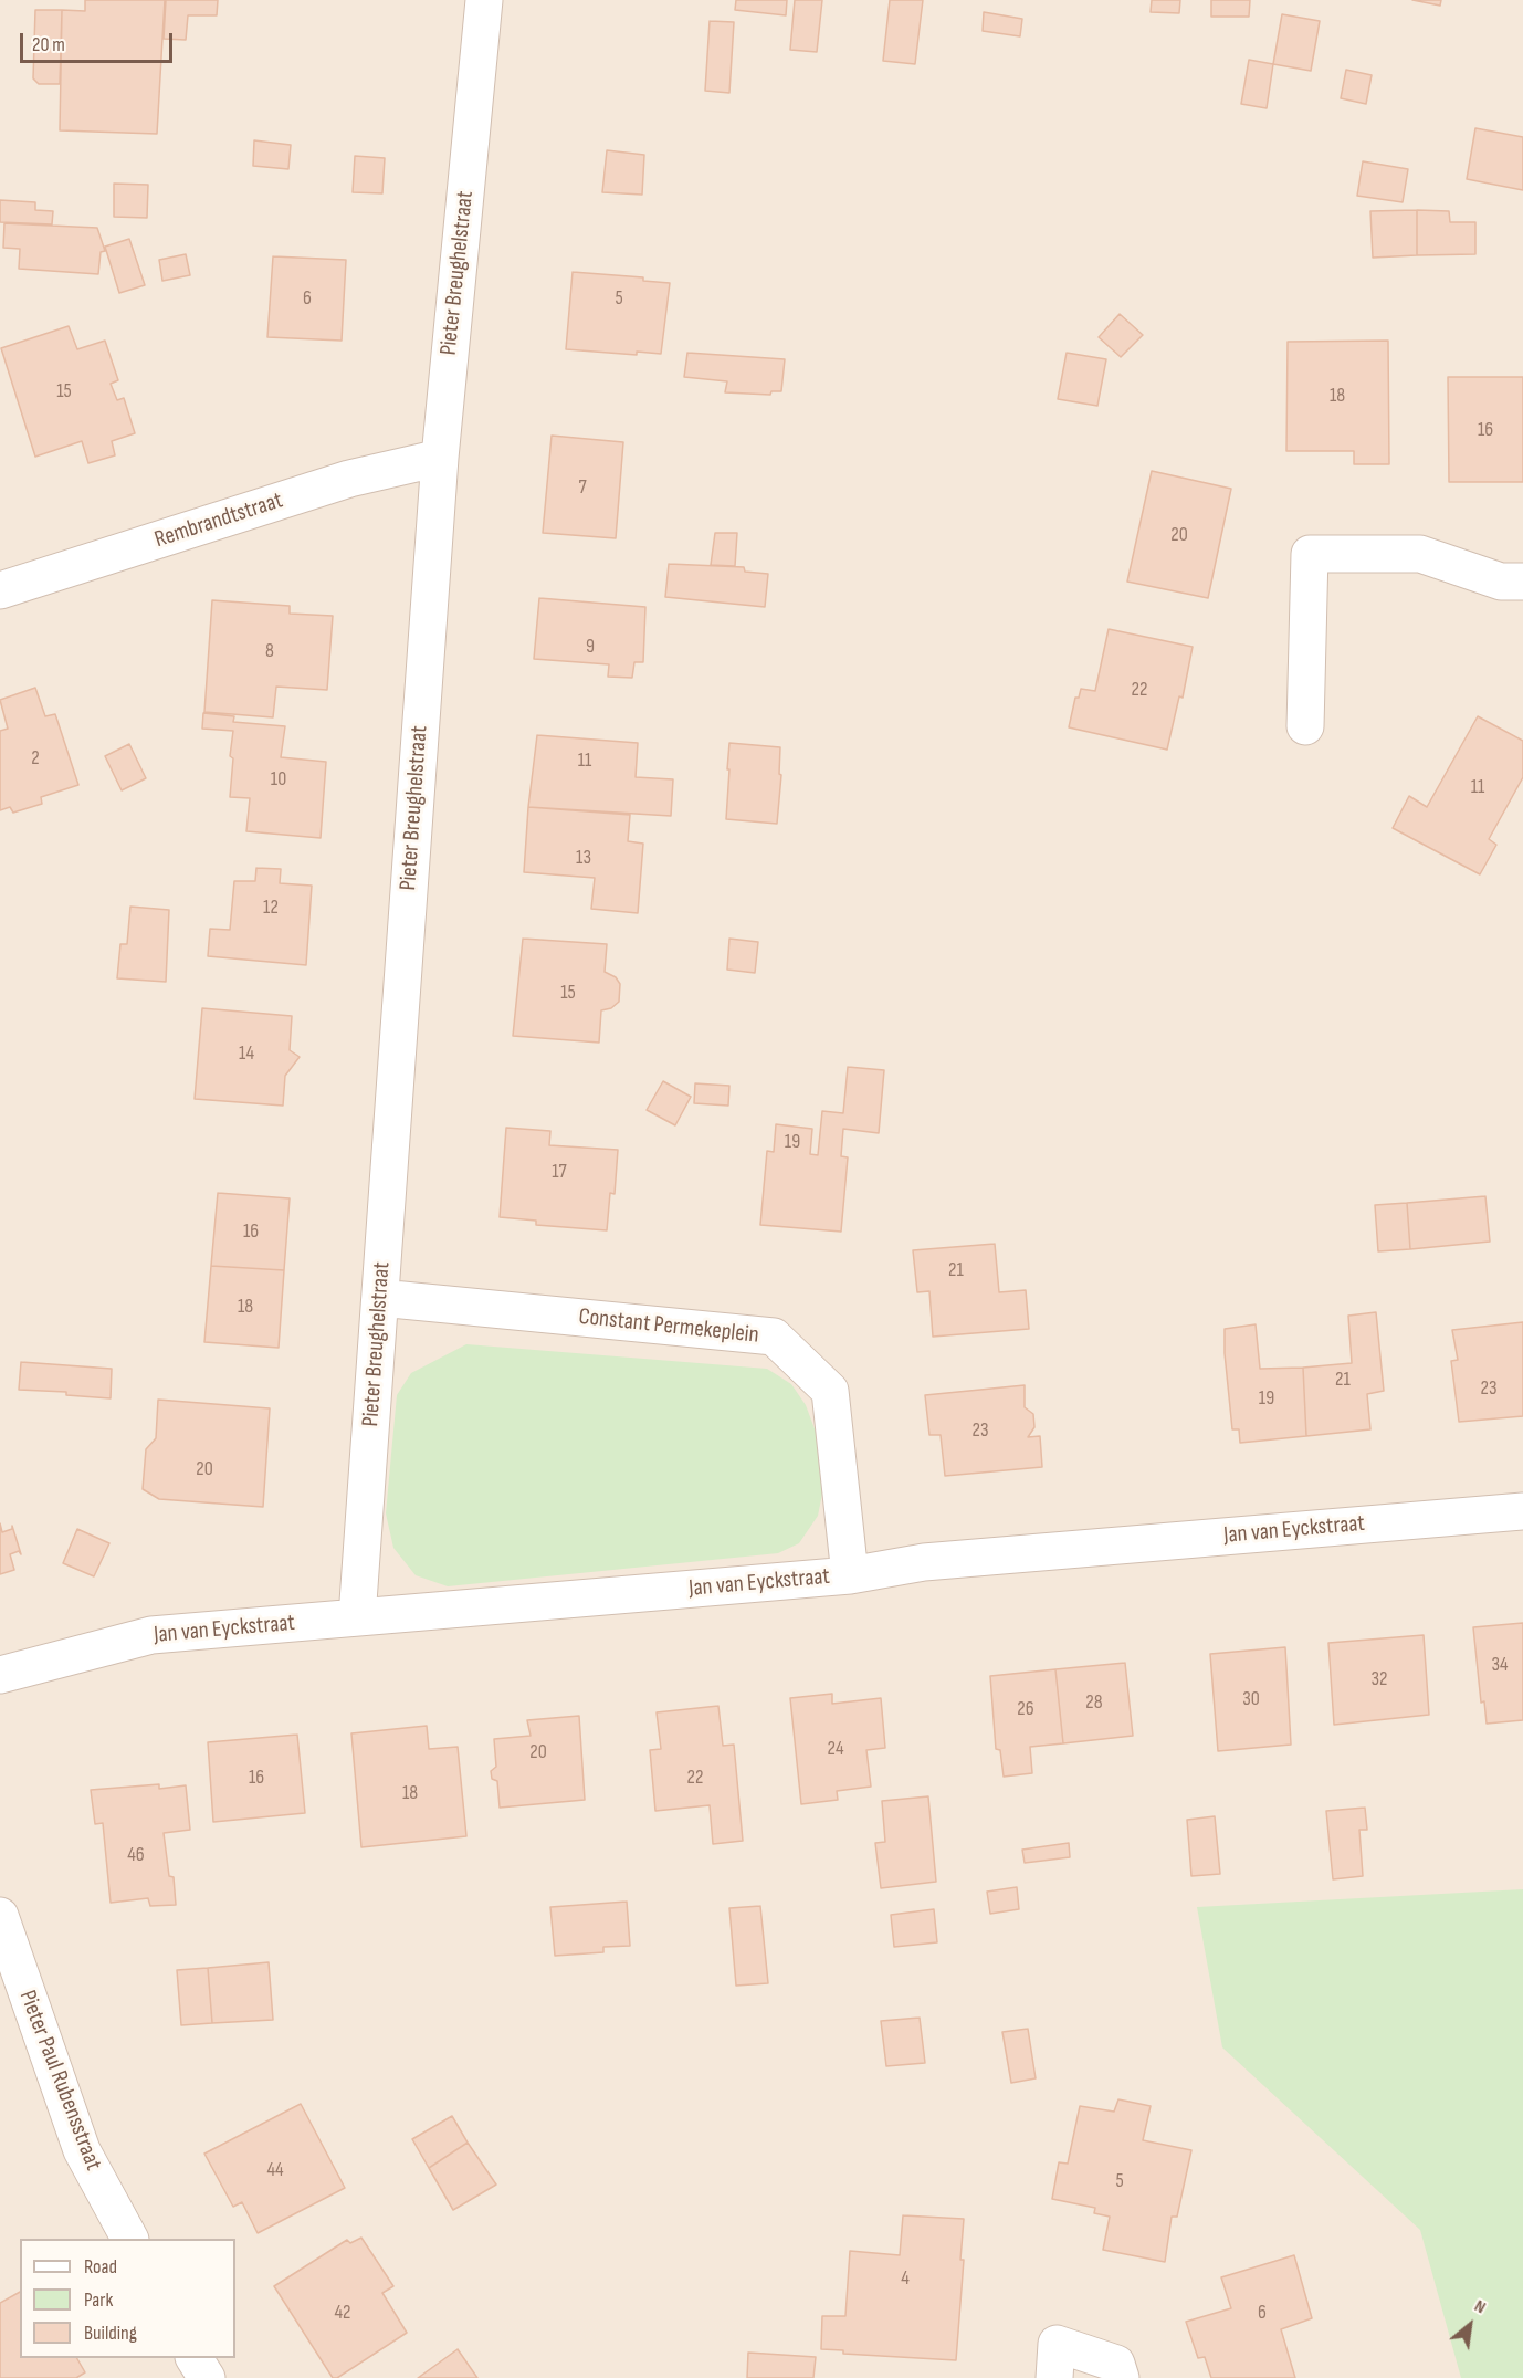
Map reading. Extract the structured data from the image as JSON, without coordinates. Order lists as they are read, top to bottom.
{
  "streets": {
    "street": [
      "Pieter Breughelstraat",
      "Rembrandtstraat",
      "Constant Permekeplein",
      "Jan van Eyckstraat",
      "Pieter Paul Rubensstraat"
    ]
  },
  "crossings": [
    ["Pieter Breughelstraat", "Rembrandtstraat"],
    ["Pieter Breughelstraat", "Constant Permekeplein"],
    ["Pieter Breughelstraat", "Jan van Eyckstraat"],
    ["Constant Permekeplein", "Jan van Eyckstraat"]
  ],
  "house_numbers": [
    "6",
    "5",
    "15",
    "18",
    "16",
    "7",
    "20",
    "9",
    "8",
    "22",
    "2",
    "11",
    "10",
    "11",
    "13",
    "12",
    "15",
    "14",
    "19",
    "17",
    "16",
    "21",
    "18",
    "21",
    "23",
    "19",
    "23",
    "20",
    "34",
    "32",
    "30",
    "28",
    "26",
    "24",
    "20",
    "16",
    "22",
    "18",
    "46",
    "44",
    "5",
    "4",
    "42",
    "6"
  ],
  "legend": ["Road", "Park", "Building"],
  "scale_bar": "20 m",
  "north": "top right"
}
